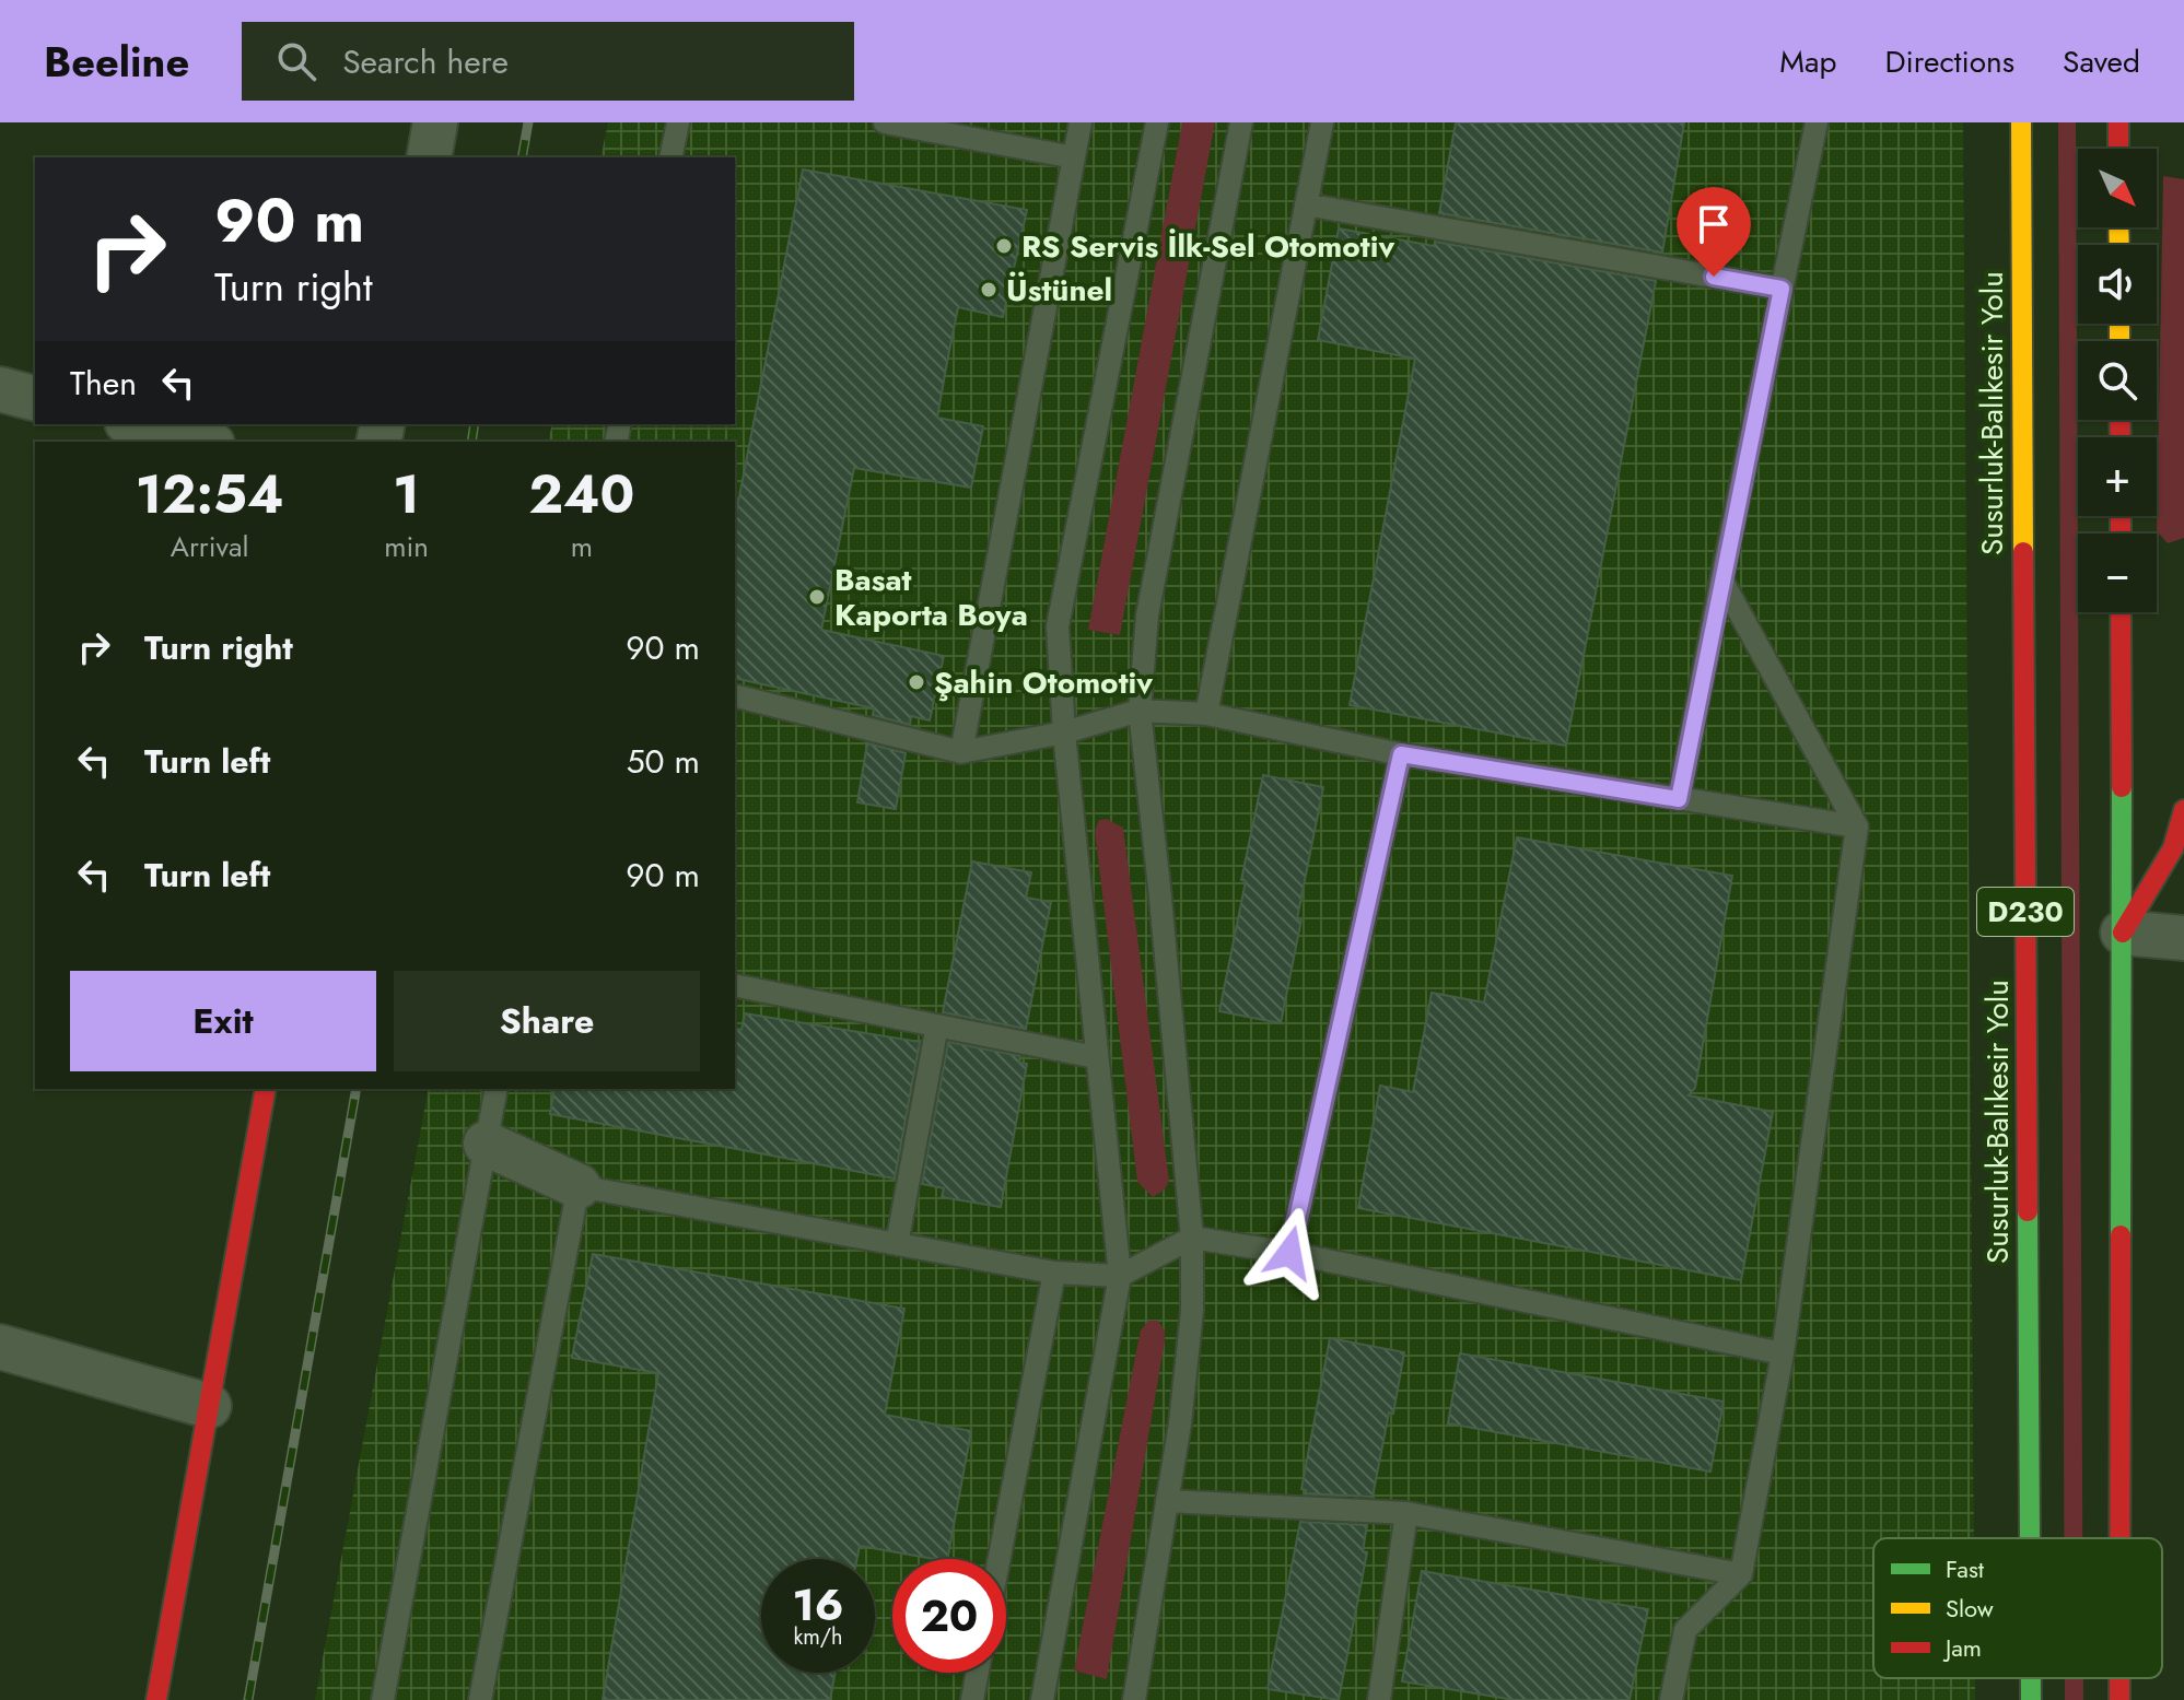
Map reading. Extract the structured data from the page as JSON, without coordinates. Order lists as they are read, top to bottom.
{
  "streets": {
    "main road": ["Susurluk-Balıkesir Yolu", "D230"]
  },
  "places": [
    "RS Servis İlk-Sel Otomotiv",
    "Üstünel",
    "Basat Kaporta Boya",
    "Şahin Otomotiv"
  ],
  "legend": ["Fast", "Slow", "Jam"],
  "north": "bottom right",
  "page": {
    "header": "Beeline",
    "search": "Search here",
    "nav": ["Map", "Directions", "Saved"],
    "map_buttons": ["+", "−"],
    "turn": ["90 m", "Turn right"],
    "then": "Then",
    "eta": [
      "12:54",
      "Arrival",
      "1",
      "min",
      "240",
      "m"
    ],
    "list": [
      {
        "name": "Turn right",
        "value": "90 m"
      },
      {
        "name": "Turn left",
        "value": "50 m"
      },
      {
        "name": "Turn left",
        "value": "90 m"
      }
    ],
    "buttons": ["Exit", "Share"],
    "speed": "16 km/h",
    "limit": "20"
  }
}
